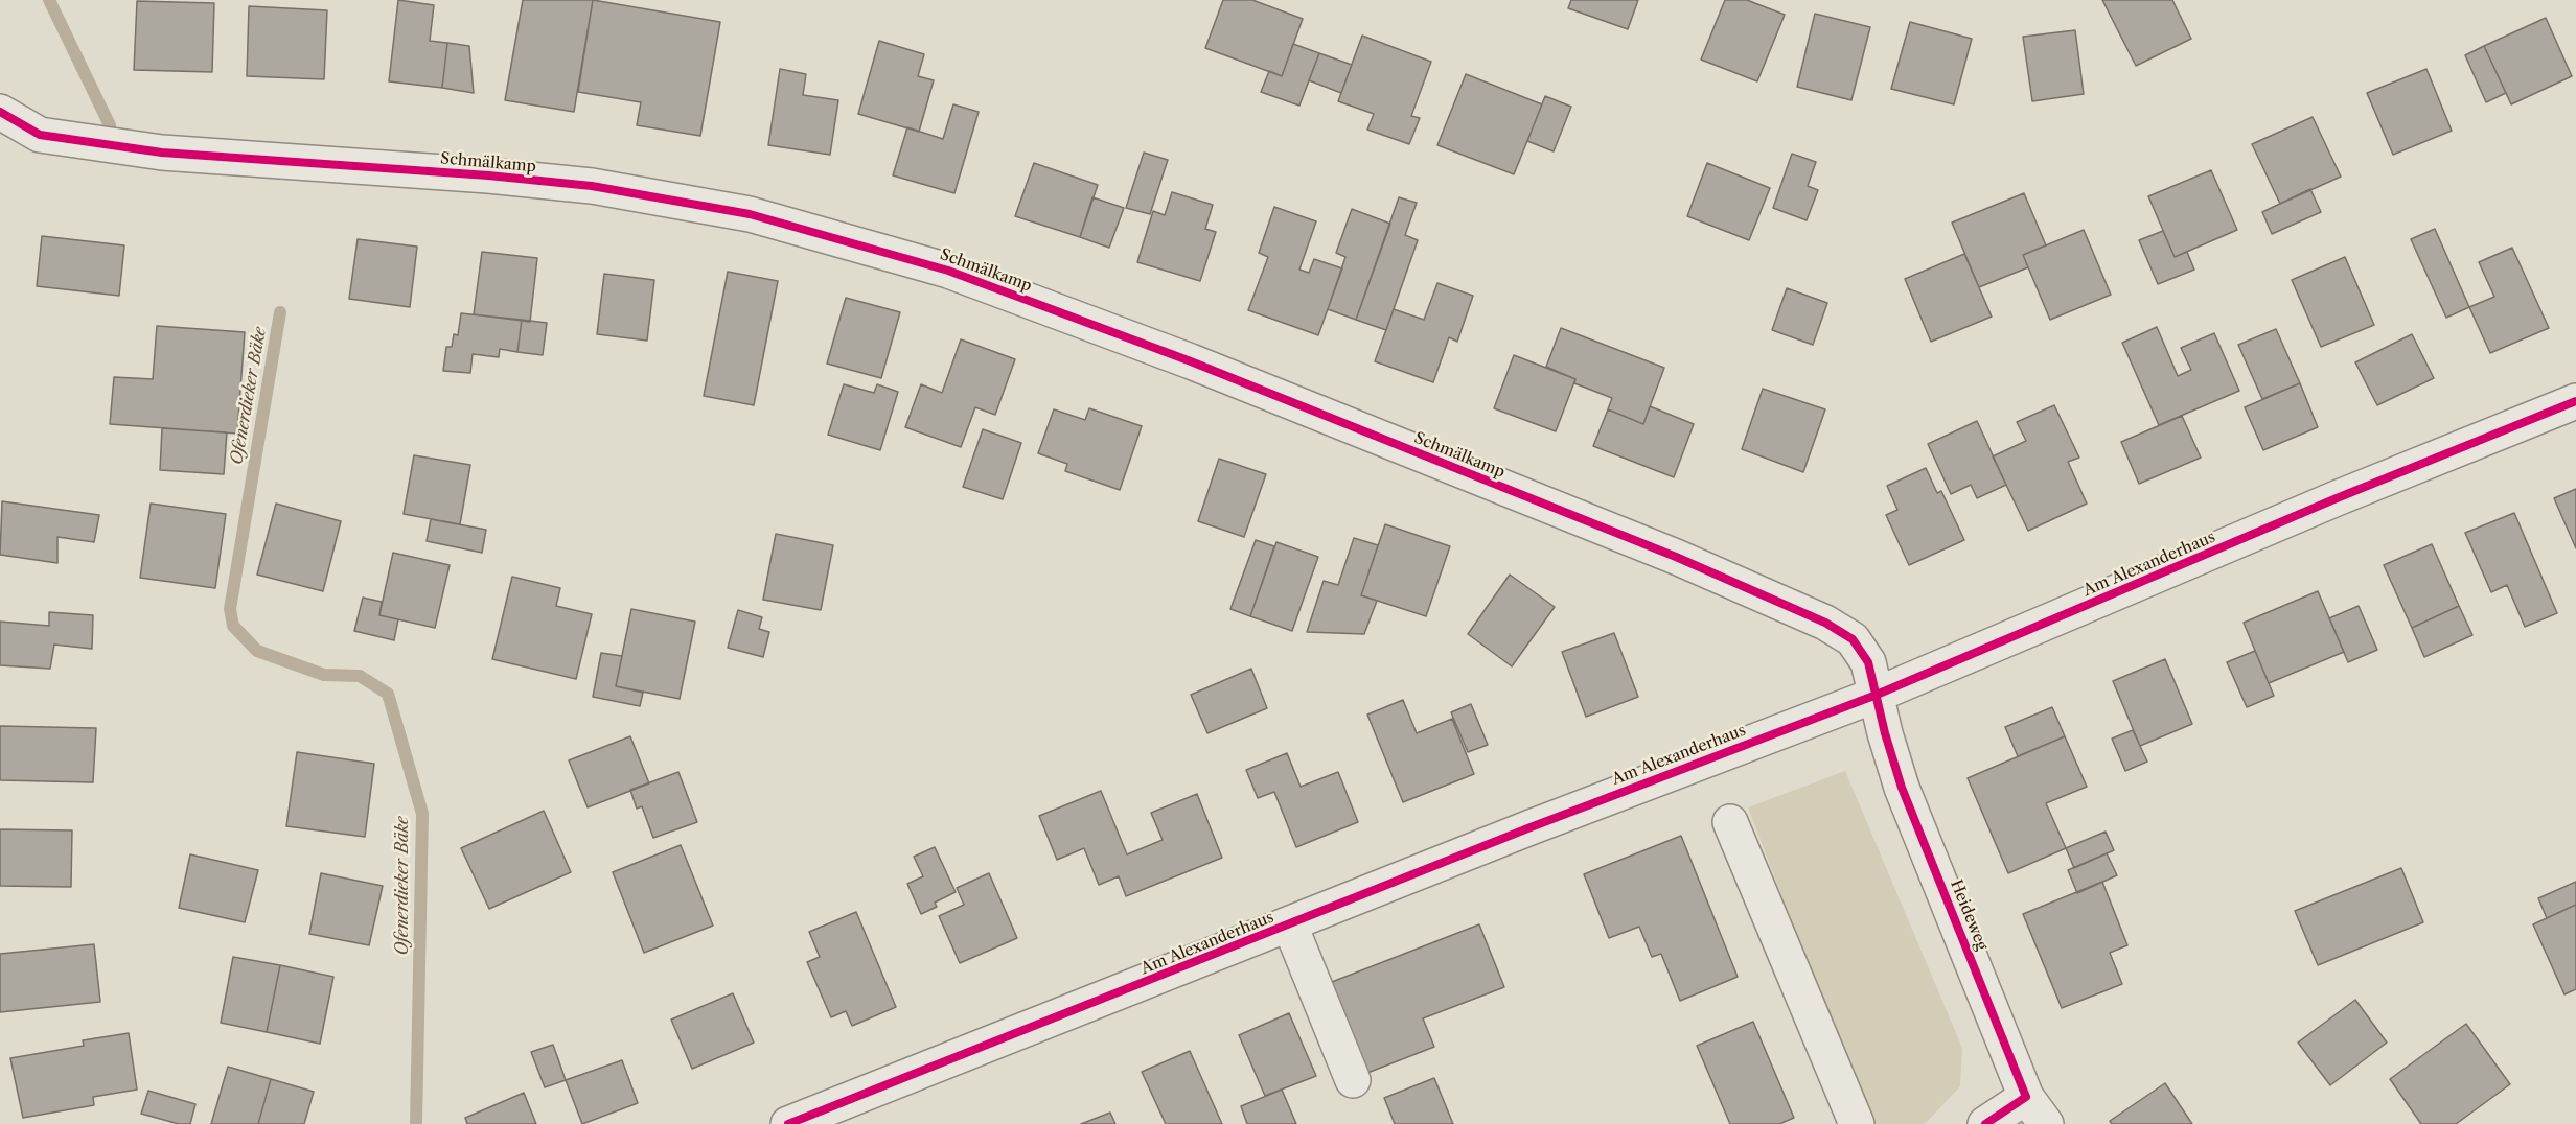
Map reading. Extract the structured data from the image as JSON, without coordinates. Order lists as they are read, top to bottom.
{
  "streets": {
    "street": ["Schmälkamp", "Am Alexanderhaus", "Heideweg"]
  },
  "crossings": [
    ["Schmälkamp", "Am Alexanderhaus"],
    ["Schmälkamp", "Heideweg"],
    ["Am Alexanderhaus", "Heideweg"]
  ],
  "water": ["Ofenerdieker Bäke"]
}
